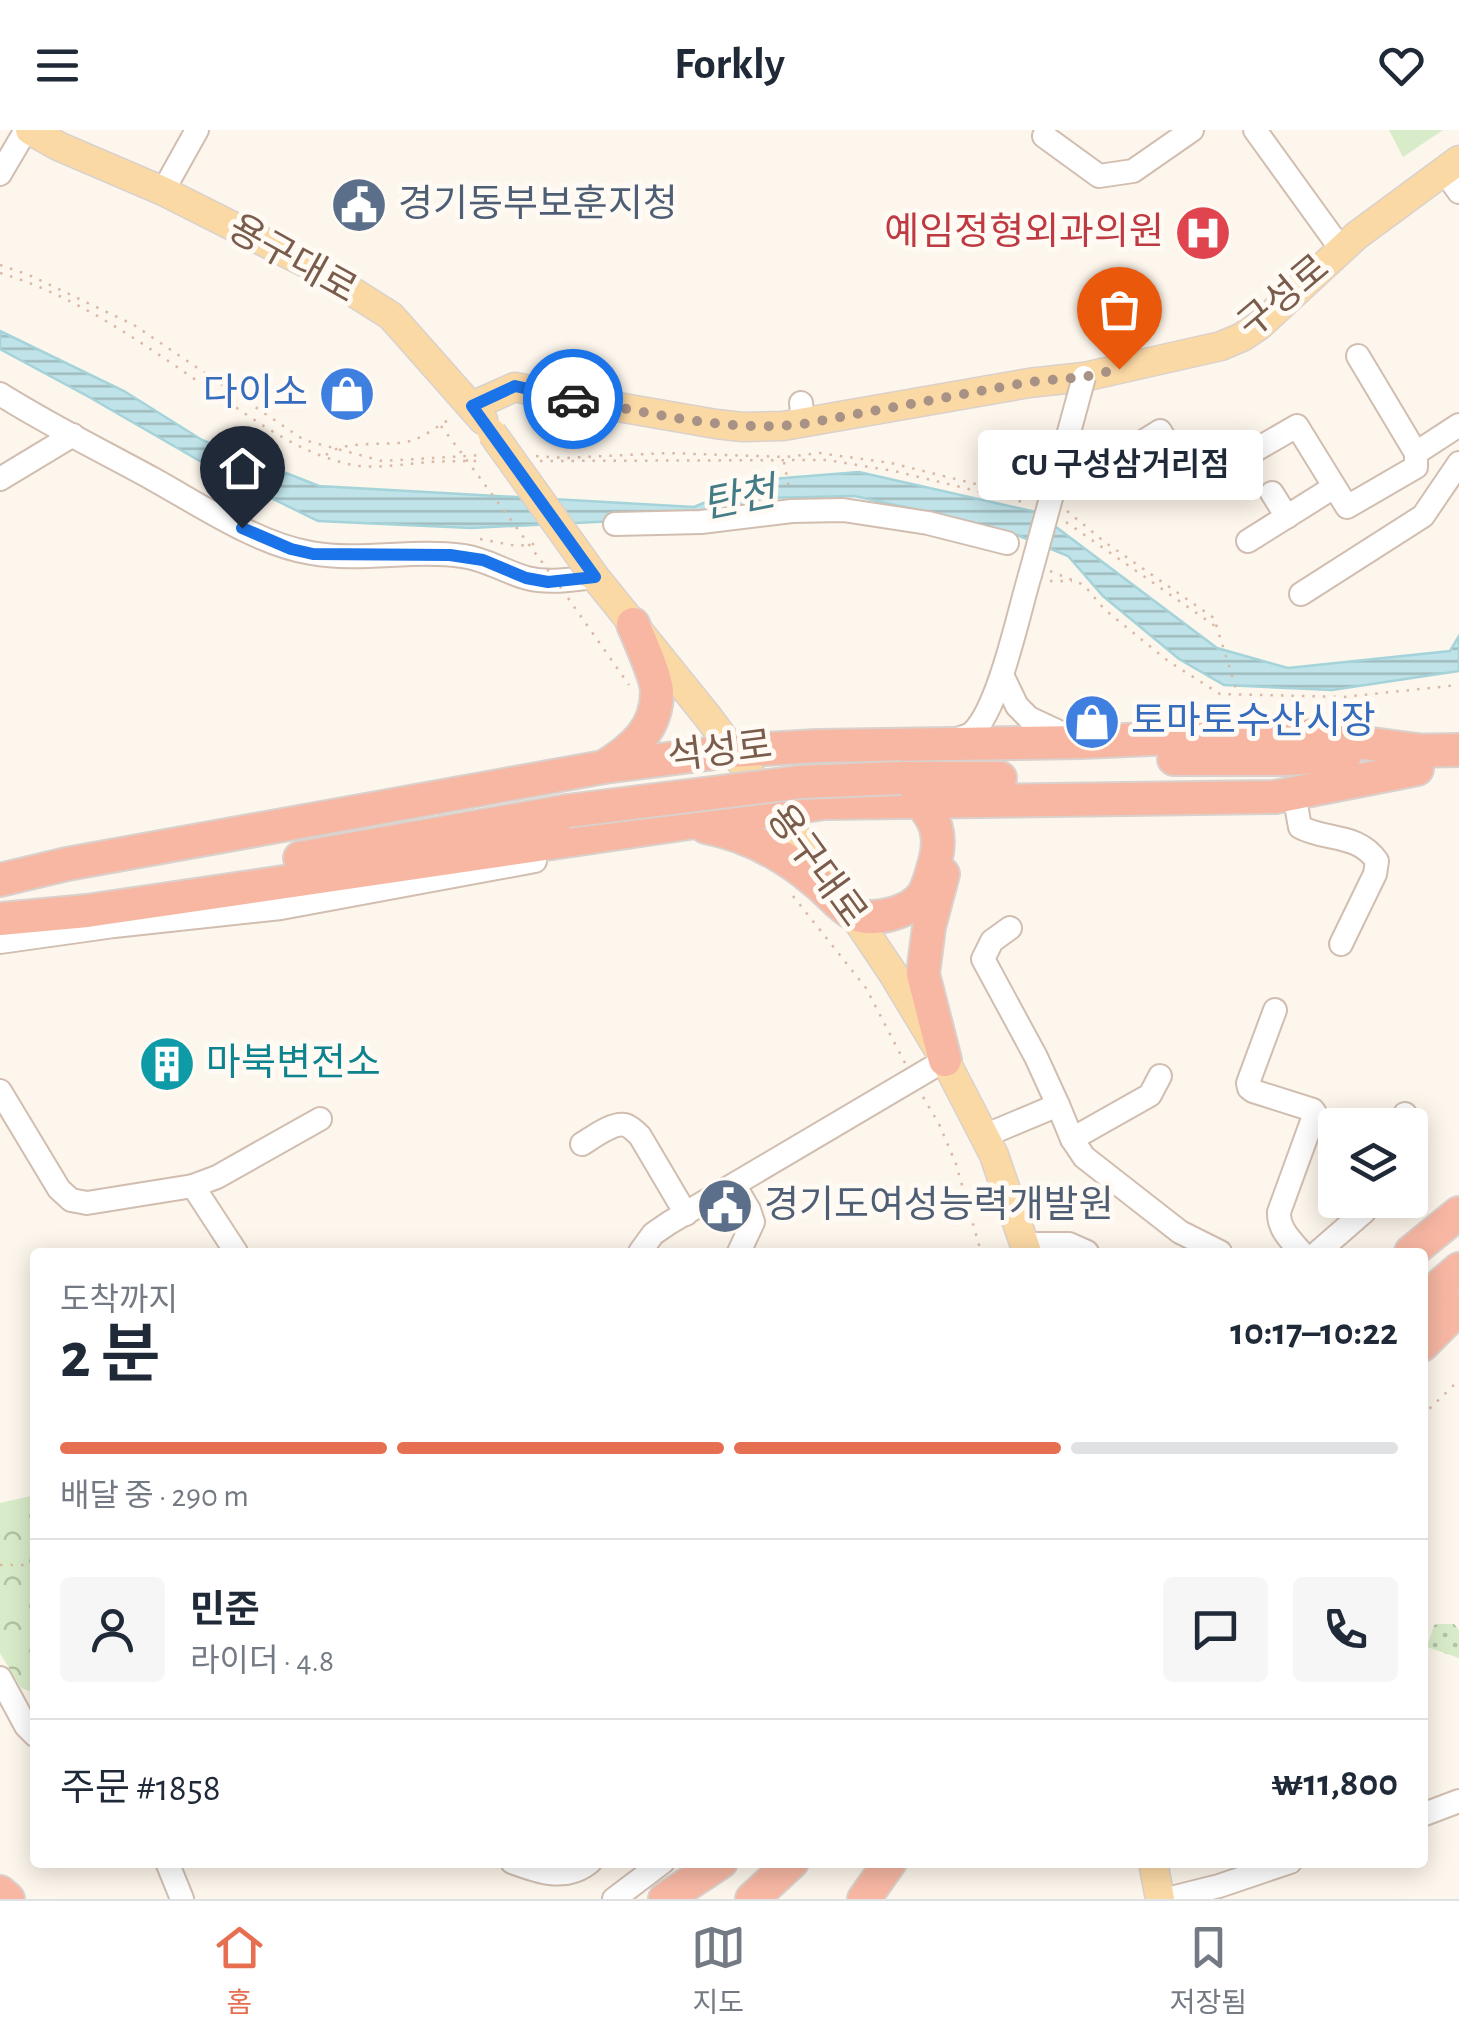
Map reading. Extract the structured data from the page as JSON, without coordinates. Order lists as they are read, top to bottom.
{
  "streets": {
    "highway": ["석성로"],
    "main road": ["용구대로", "구성로"]
  },
  "crossings": [
    ["용구대로", "구성로"]
  ],
  "water": ["탄천"],
  "places": {
    "public building": ["경기동부보훈지청", "경기도여성능력개발원"],
    "hospital": ["예임정형외과의원"],
    "other": ["CU 구성삼거리점"],
    "shop": ["다이소", "토마토수산시장"],
    "building": ["마북변전소"]
  },
  "page": {
    "header": "Forkly",
    "bubble": "CU 구성삼거리점",
    "heading": ["2 분", "도착까지", "10:17–10:22"],
    "panel": [
      "민준",
      "라이더 · 4.8",
      "주문 #1858",
      "₩11,800"
    ],
    "bar": "배달 중 · 290 m",
    "tabs": ["홈", "지도", "저장됨"]
  }
}
